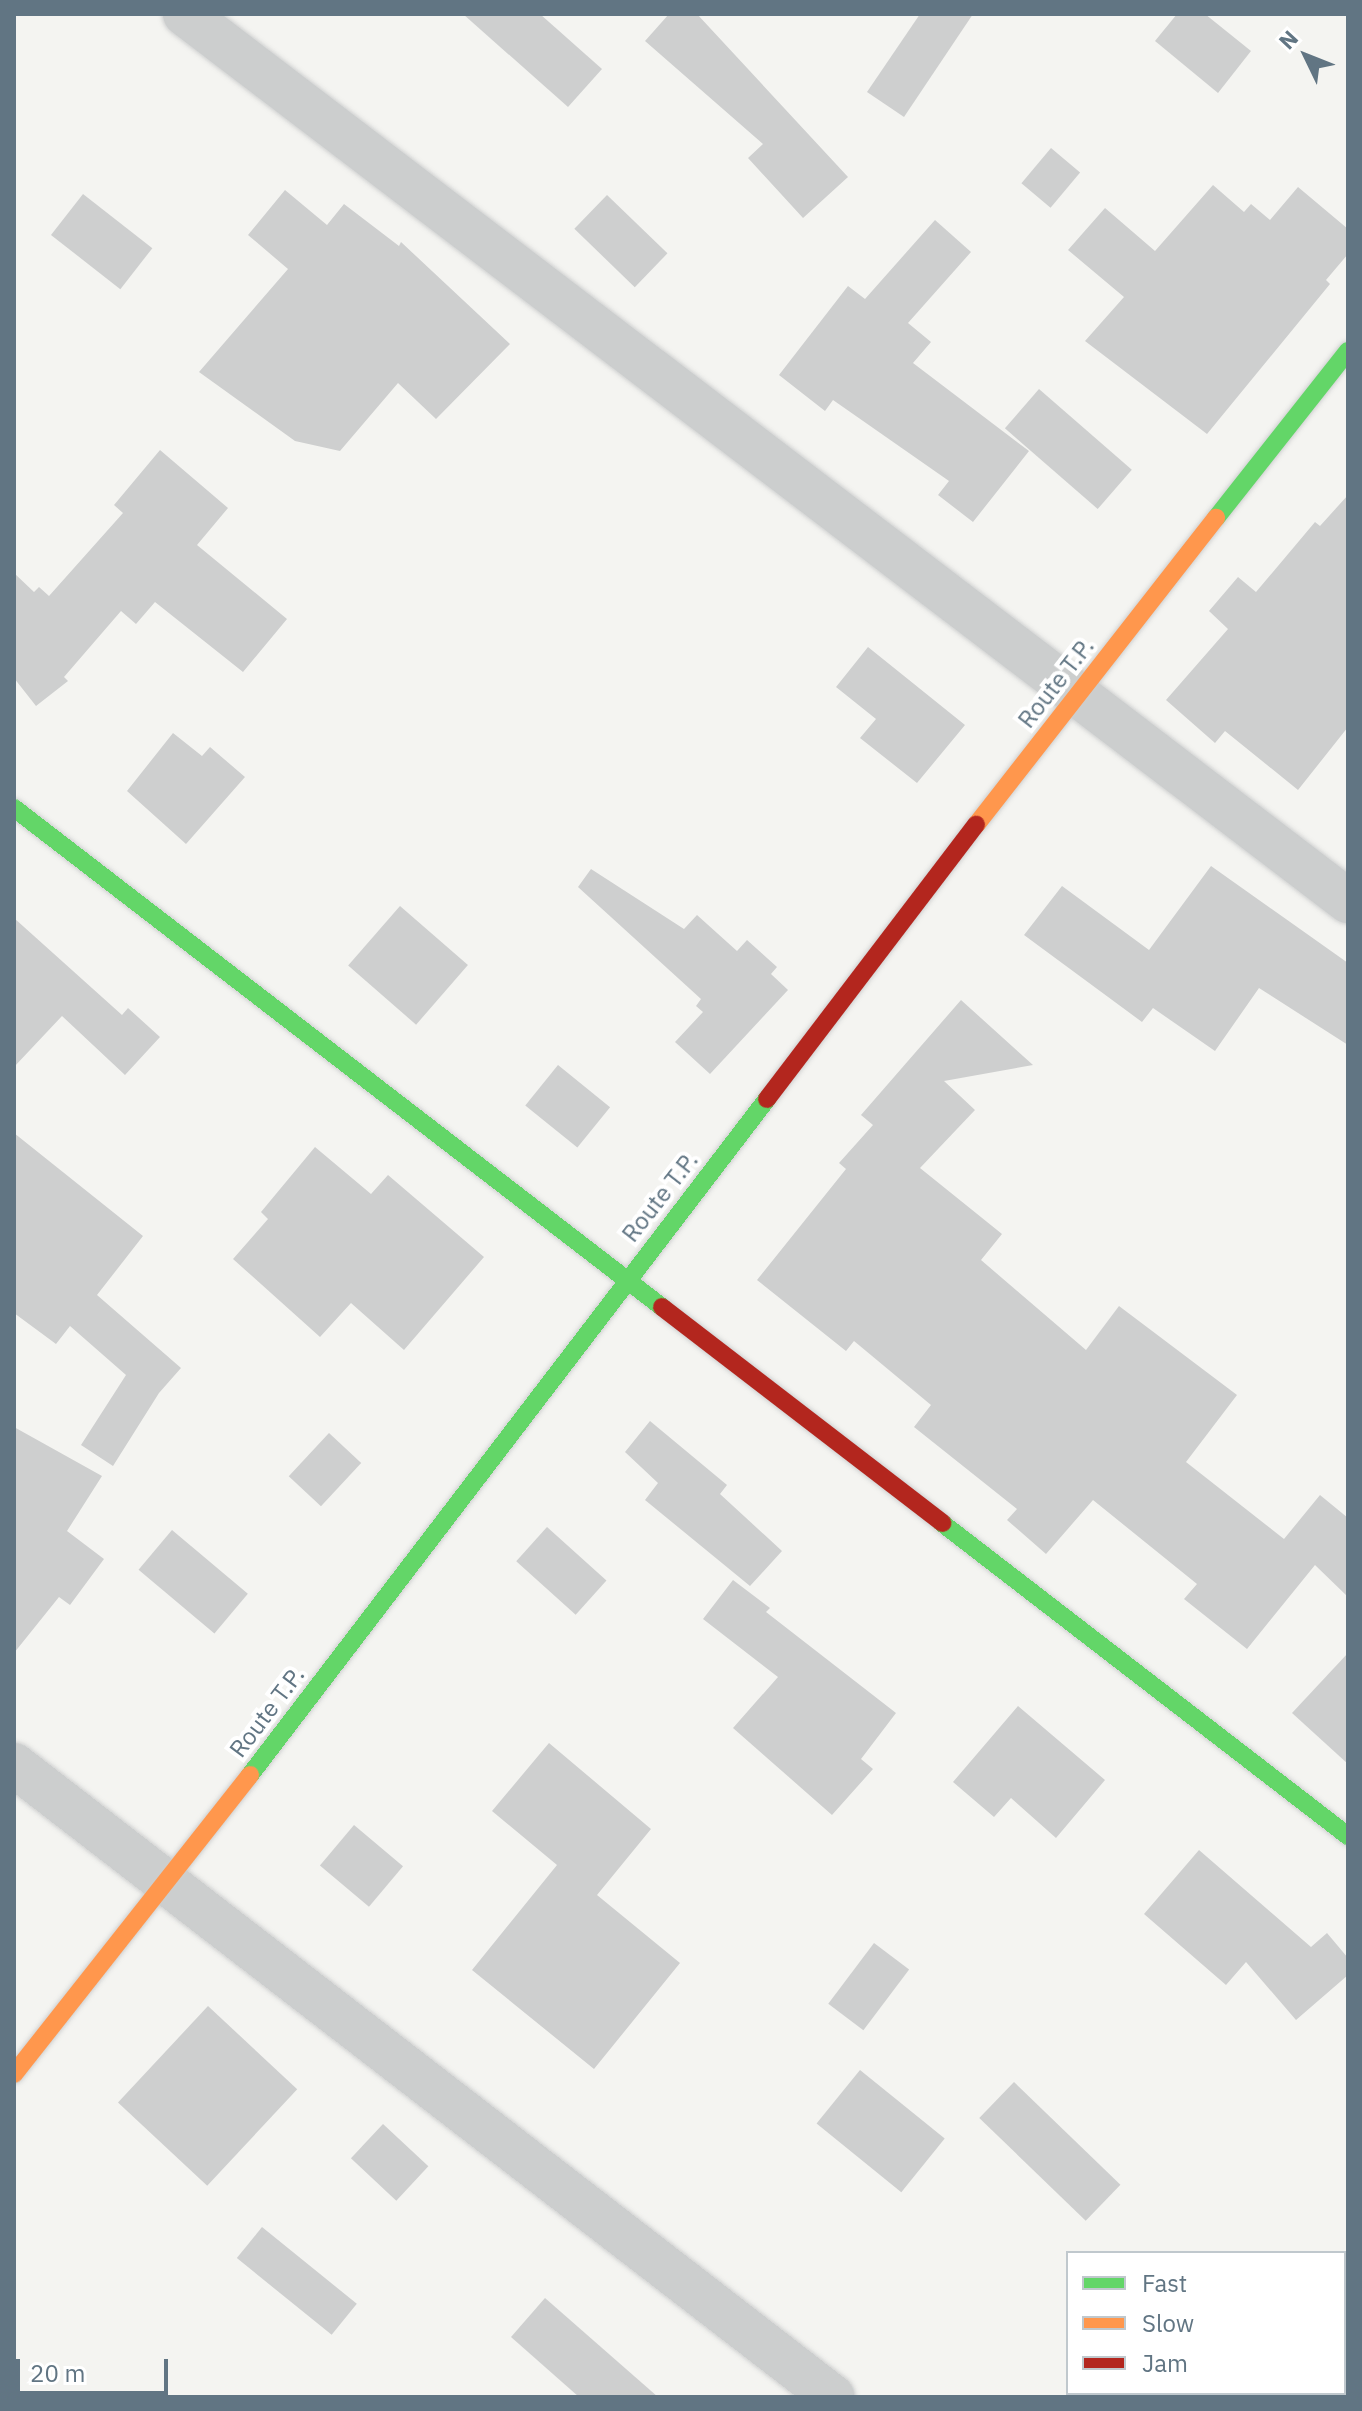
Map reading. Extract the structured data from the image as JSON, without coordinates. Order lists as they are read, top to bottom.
{
  "streets": {
    "street": ["Route T.P."]
  },
  "legend": ["Fast", "Slow", "Jam"],
  "scale_bar": "20 m",
  "north": "top left"
}
